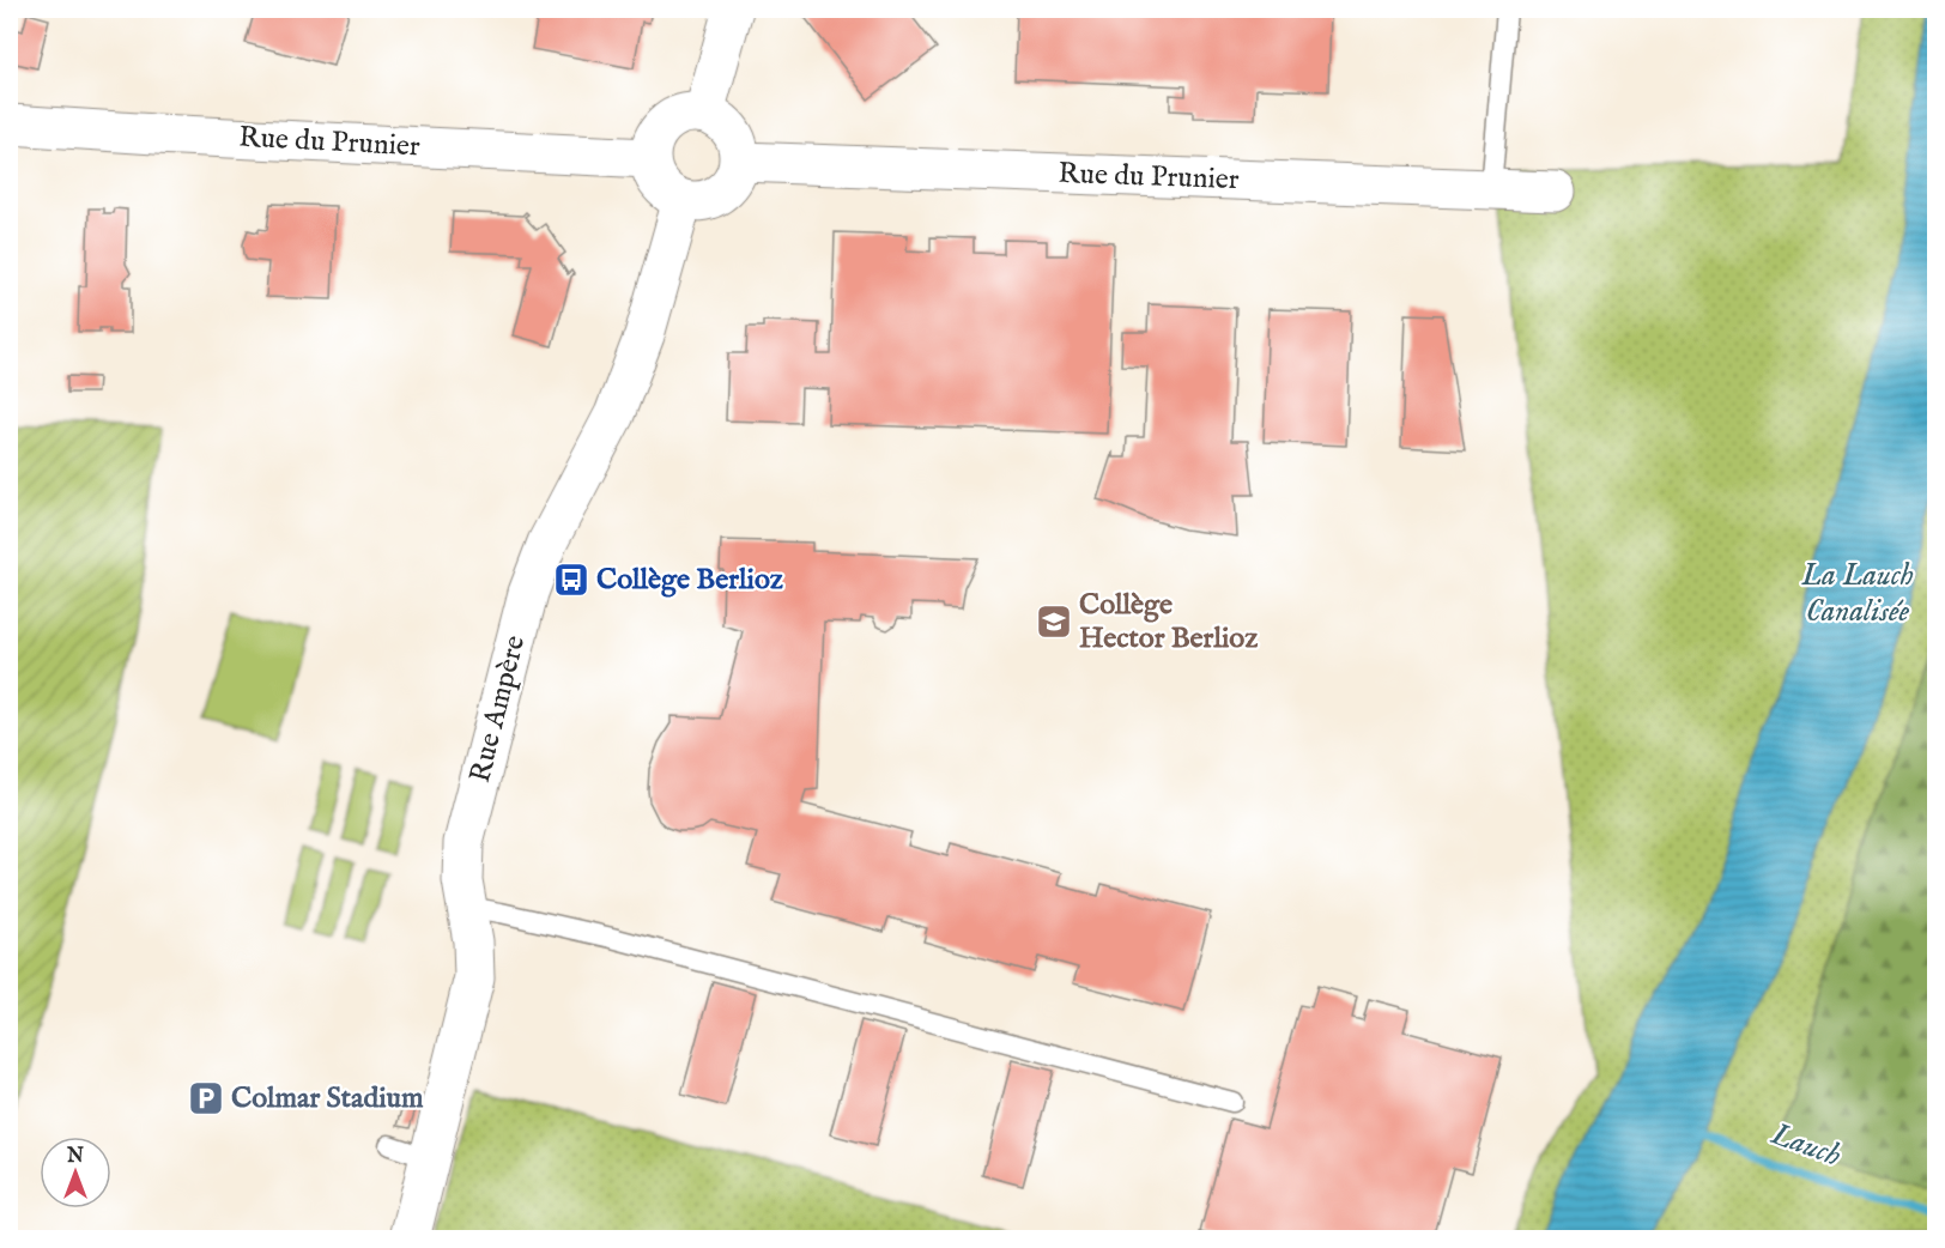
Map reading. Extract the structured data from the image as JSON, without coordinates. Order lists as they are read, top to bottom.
{
  "streets": {
    "street": ["Rue du Prunier", "Rue Ampère"]
  },
  "crossings": [
    ["Rue du Prunier", "Rue Ampère"]
  ],
  "water": ["La Lauch Canalisée", "Lauch"],
  "places": {
    "bus stop": ["Collège Berlioz"],
    "school or university": ["Collège Hector Berlioz"],
    "parking": ["Colmar Stadium"]
  },
  "north": "top"
}
